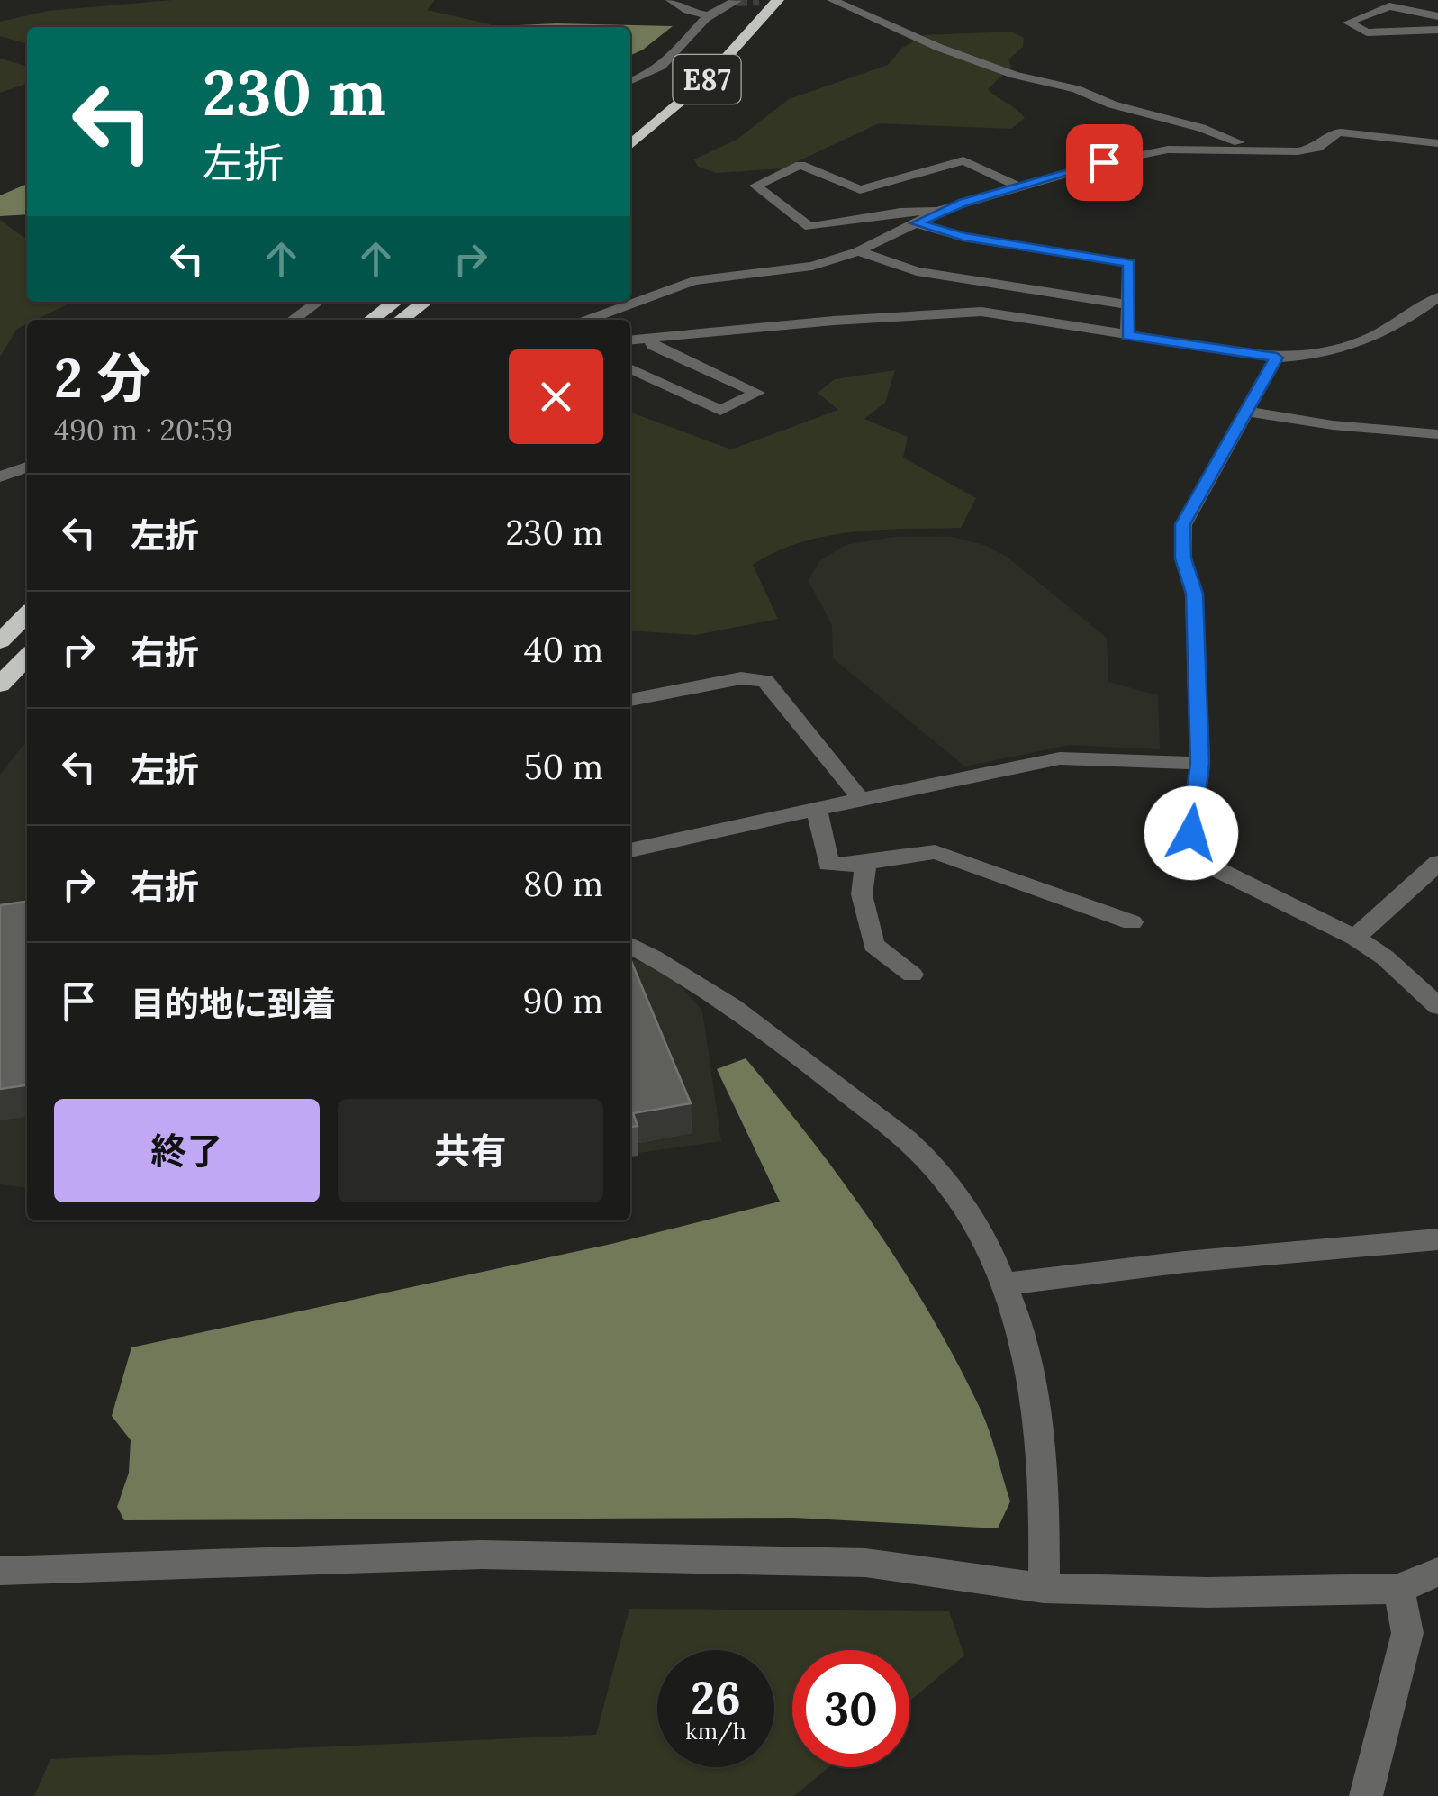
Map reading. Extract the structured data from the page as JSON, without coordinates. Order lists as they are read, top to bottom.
{
  "streets": {
    "highway": ["E87"]
  },
  "page": {
    "turn": ["230 m", "左折"],
    "heading": ["2 分", "490 m · 20:59"],
    "list": [
      {
        "name": "左折",
        "value": "230 m"
      },
      {
        "name": "右折",
        "value": "40 m"
      },
      {
        "name": "左折",
        "value": "50 m"
      },
      {
        "name": "右折",
        "value": "80 m"
      },
      {
        "name": "目的地に到着",
        "value": "90 m"
      }
    ],
    "buttons": ["終了", "共有"],
    "speed": "26 km/h",
    "limit": "30"
  }
}
